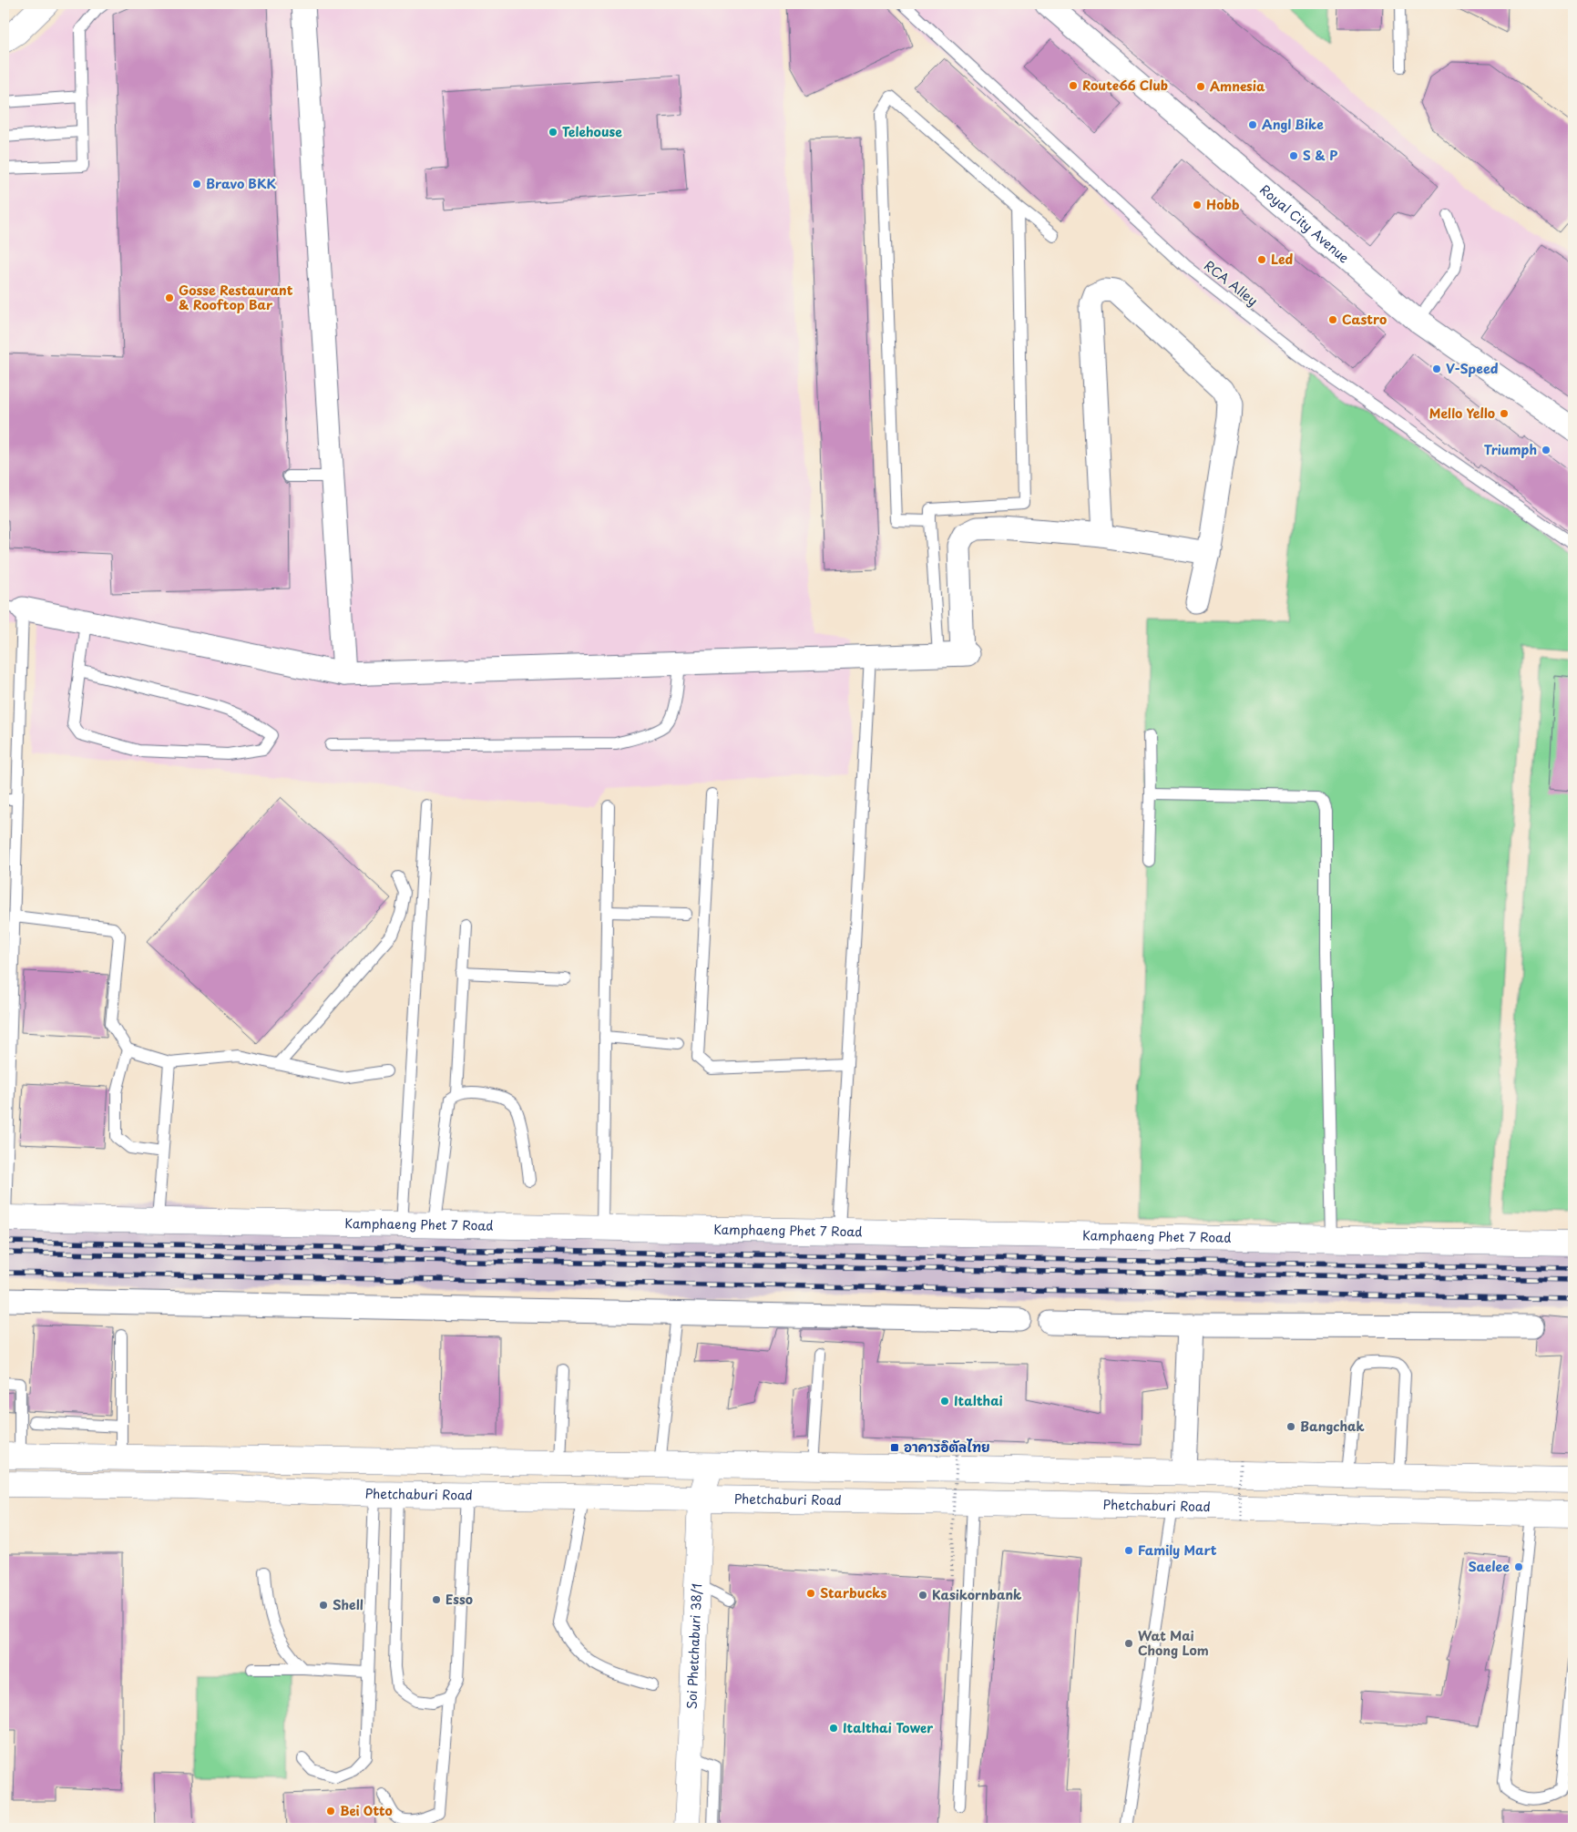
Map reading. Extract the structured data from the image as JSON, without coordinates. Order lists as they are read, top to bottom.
{
  "streets": {
    "main road": ["Kamphaeng Phet 7 Road", "Phetchaburi Road", "Soi Phetchaburi 38/1"],
    "street": ["Royal City Avenue"],
    "lane": ["RCA Alley"]
  },
  "crossings": [
    ["Phetchaburi Road", "Soi Phetchaburi 38/1"]
  ],
  "places": {
    "other": [
      "Route66 Club",
      "Amnesia",
      "Angl Bike",
      "Telehouse",
      "S & P",
      "Bravo BKK",
      "Hobb",
      "Led",
      "Gosse Restaurant & Rooftop Bar",
      "Castro",
      "V-Speed",
      "Mello Yello",
      "Triumph",
      "Italthai",
      "Bangchak",
      "Family Mart",
      "Saelee",
      "Starbucks",
      "Kasikornbank",
      "Esso",
      "Shell",
      "Wat Mai Chong Lom",
      "Italthai Tower",
      "Bei Otto"
    ],
    "transit": ["อาคารอิตัลไทย"]
  }
}
